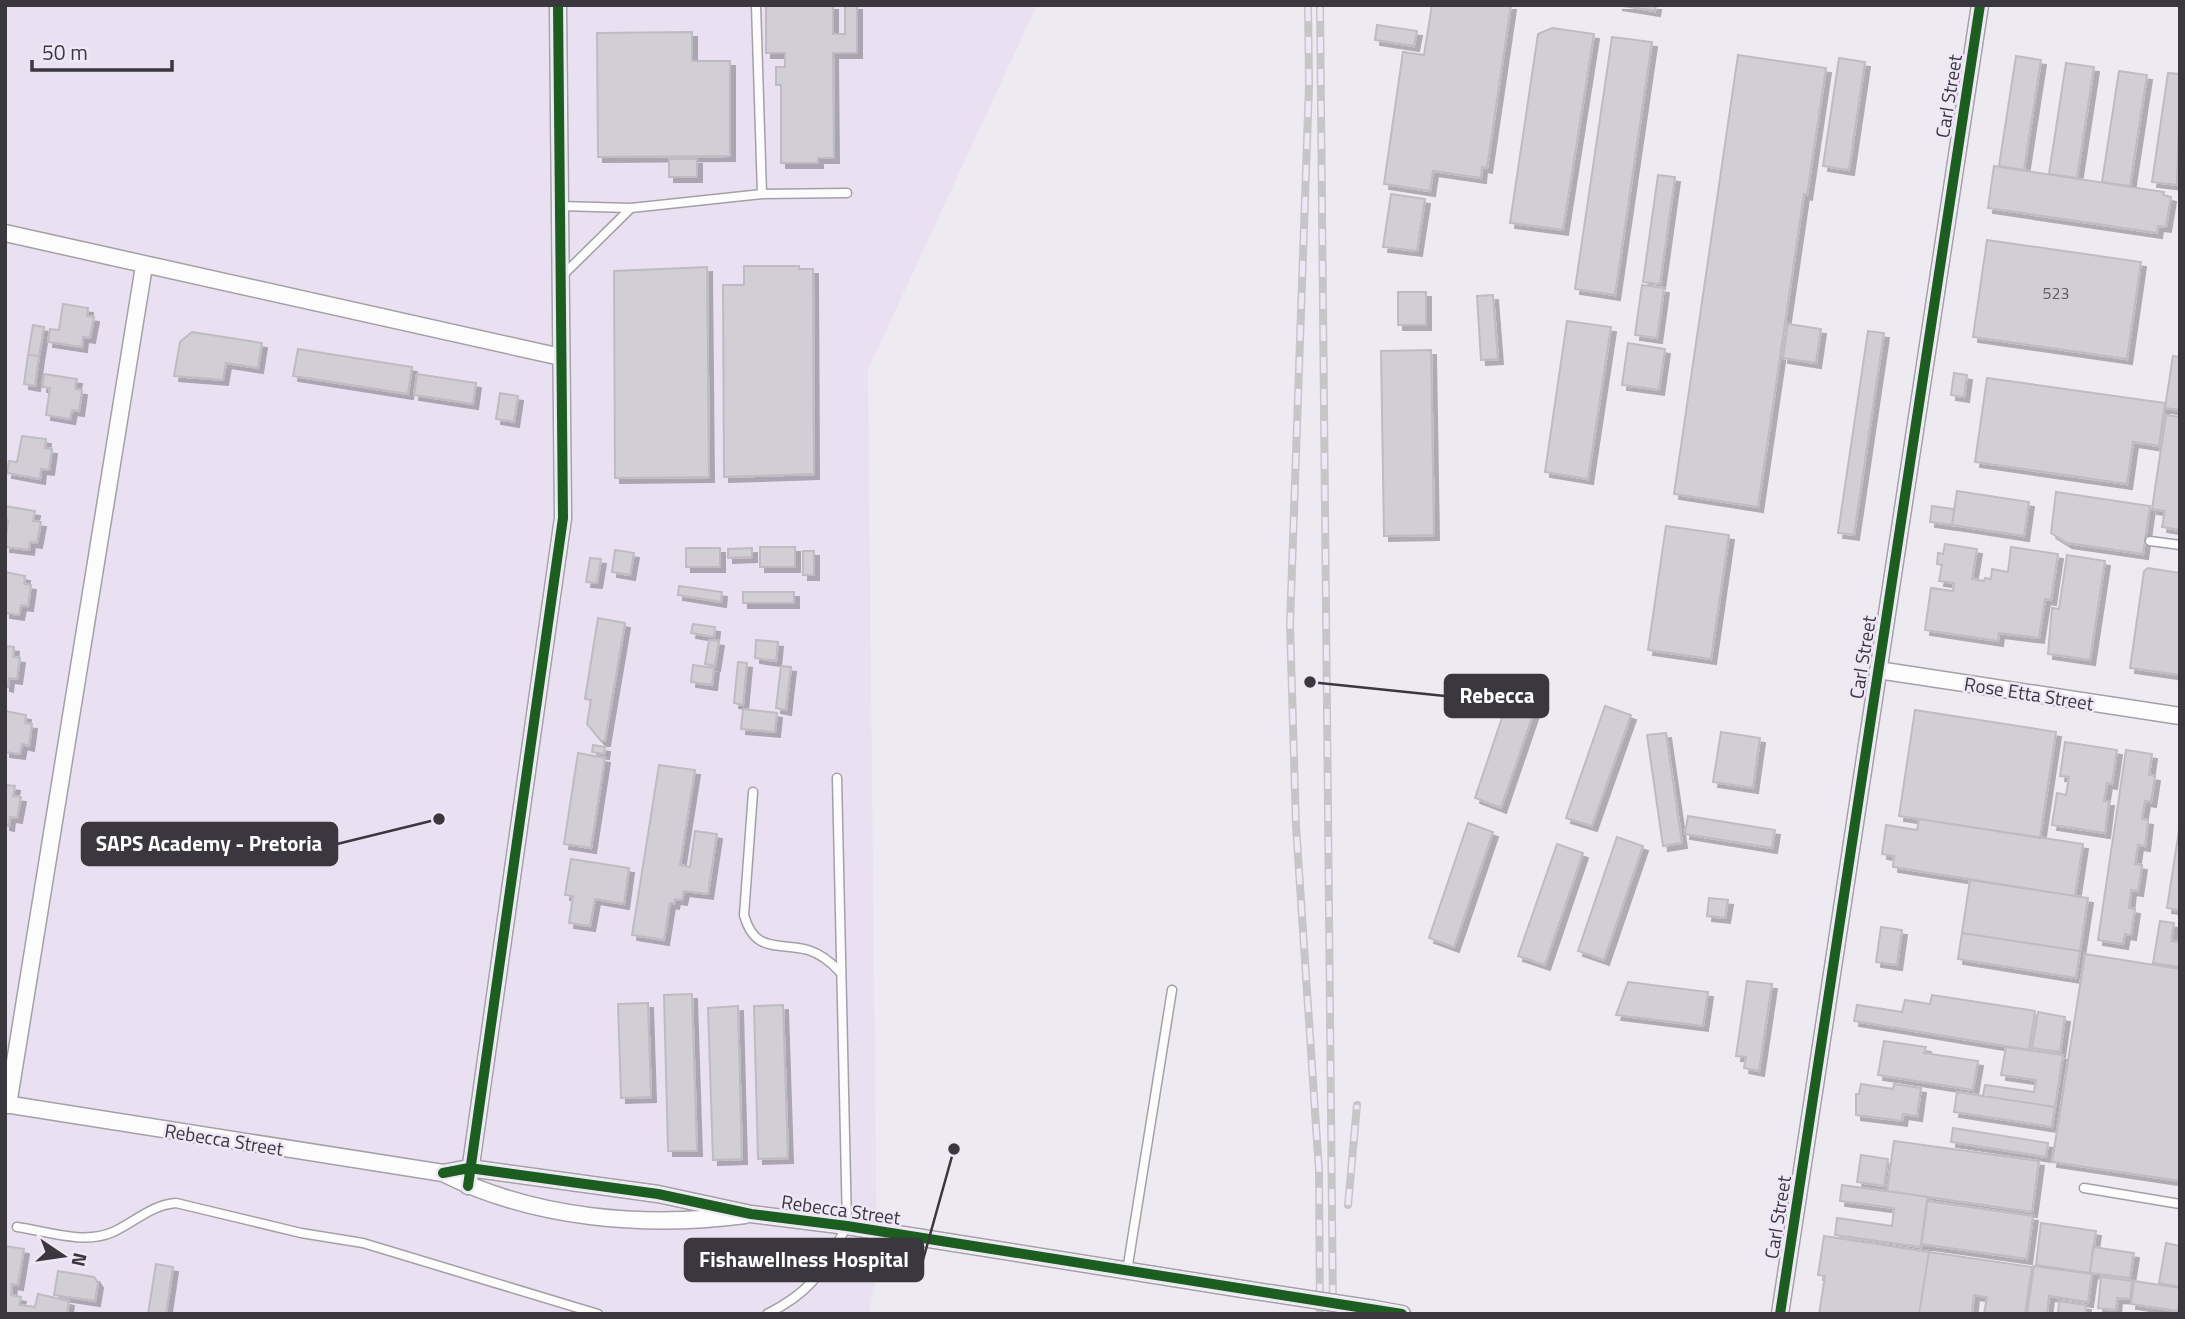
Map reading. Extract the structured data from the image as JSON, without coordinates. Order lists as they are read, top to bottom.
{
  "streets": {
    "street": ["Carl Street", "Rose Etta Street", "Rebecca Street"]
  },
  "crossings": [
    ["Carl Street", "Rose Etta Street"]
  ],
  "places": ["Rebecca", "SAPS Academy - Pretoria", "Fishawellness Hospital"],
  "house_numbers": ["523"],
  "scale_bar": "50 m",
  "north": "right"
}
